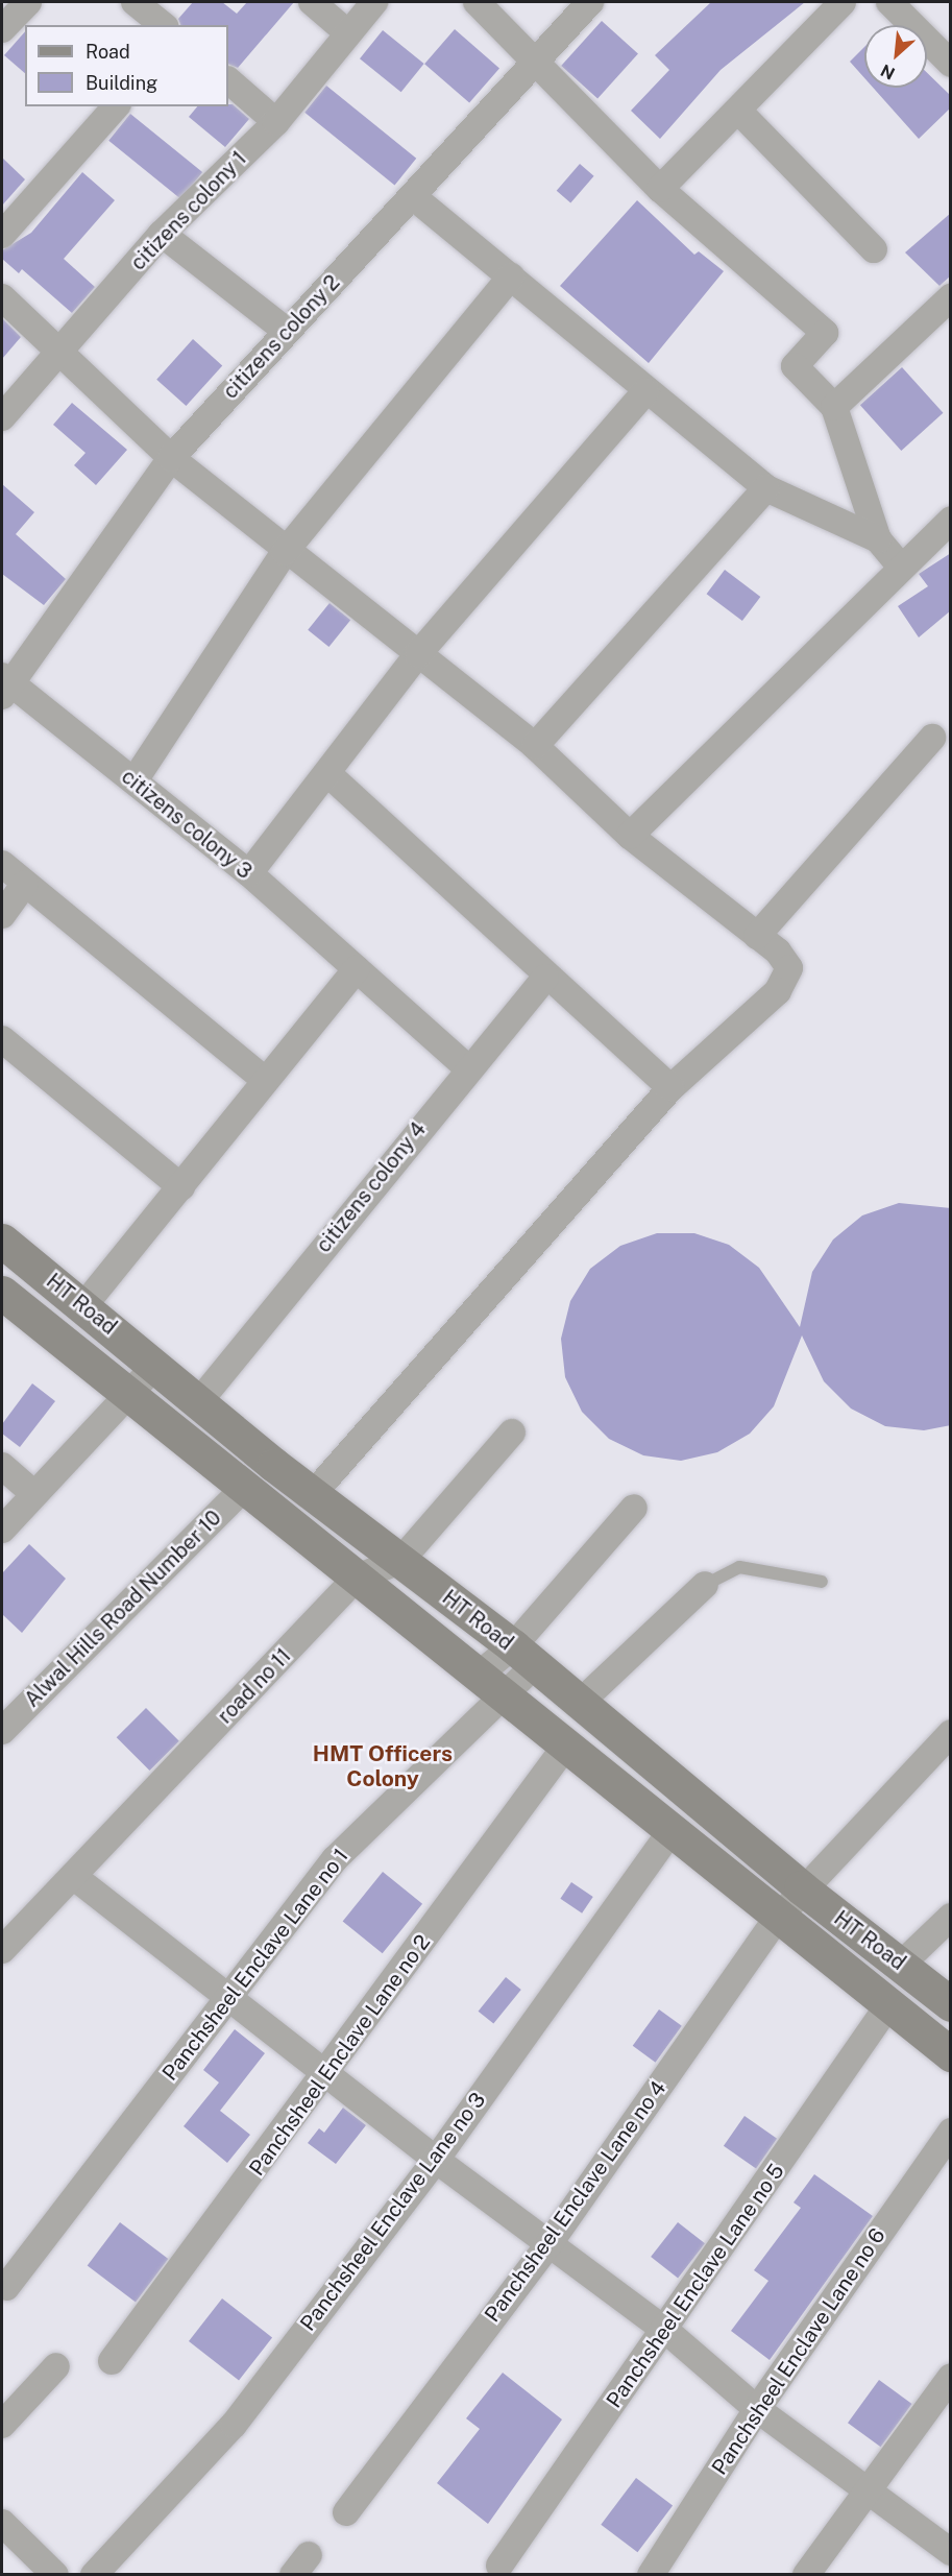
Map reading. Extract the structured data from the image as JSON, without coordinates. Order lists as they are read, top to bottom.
{
  "streets": {
    "street": [
      "citizens colony 1",
      "citizens colony 2",
      "citizens colony 3",
      "citizens colony 4",
      "HT Road",
      "Alwal Hills Road Number 10",
      "road no 11",
      "Panchsheel Enclave Lane no 1",
      "Panchsheel Enclave Lane no 2",
      "Panchsheel Enclave Lane no 4",
      "Panchsheel Enclave Lane no 3",
      "Panchsheel Enclave Lane no 5",
      "Panchsheel Enclave Lane no 6"
    ]
  },
  "crossings": [
    ["citizens colony 2", "citizens colony 3"],
    ["citizens colony 3", "citizens colony 4"],
    ["citizens colony 4", "HT Road"],
    ["HT Road", "Alwal Hills Road Number 10"],
    ["HT Road", "road no 11"],
    ["HT Road", "Panchsheel Enclave Lane no 1"],
    ["HT Road", "Panchsheel Enclave Lane no 2"],
    ["HT Road", "Panchsheel Enclave Lane no 4"],
    ["HT Road", "Panchsheel Enclave Lane no 3"],
    ["HT Road", "Panchsheel Enclave Lane no 5"]
  ],
  "districts": ["HMT Officers Colony"],
  "legend": ["Road", "Building"],
  "north": "bottom left"
}
